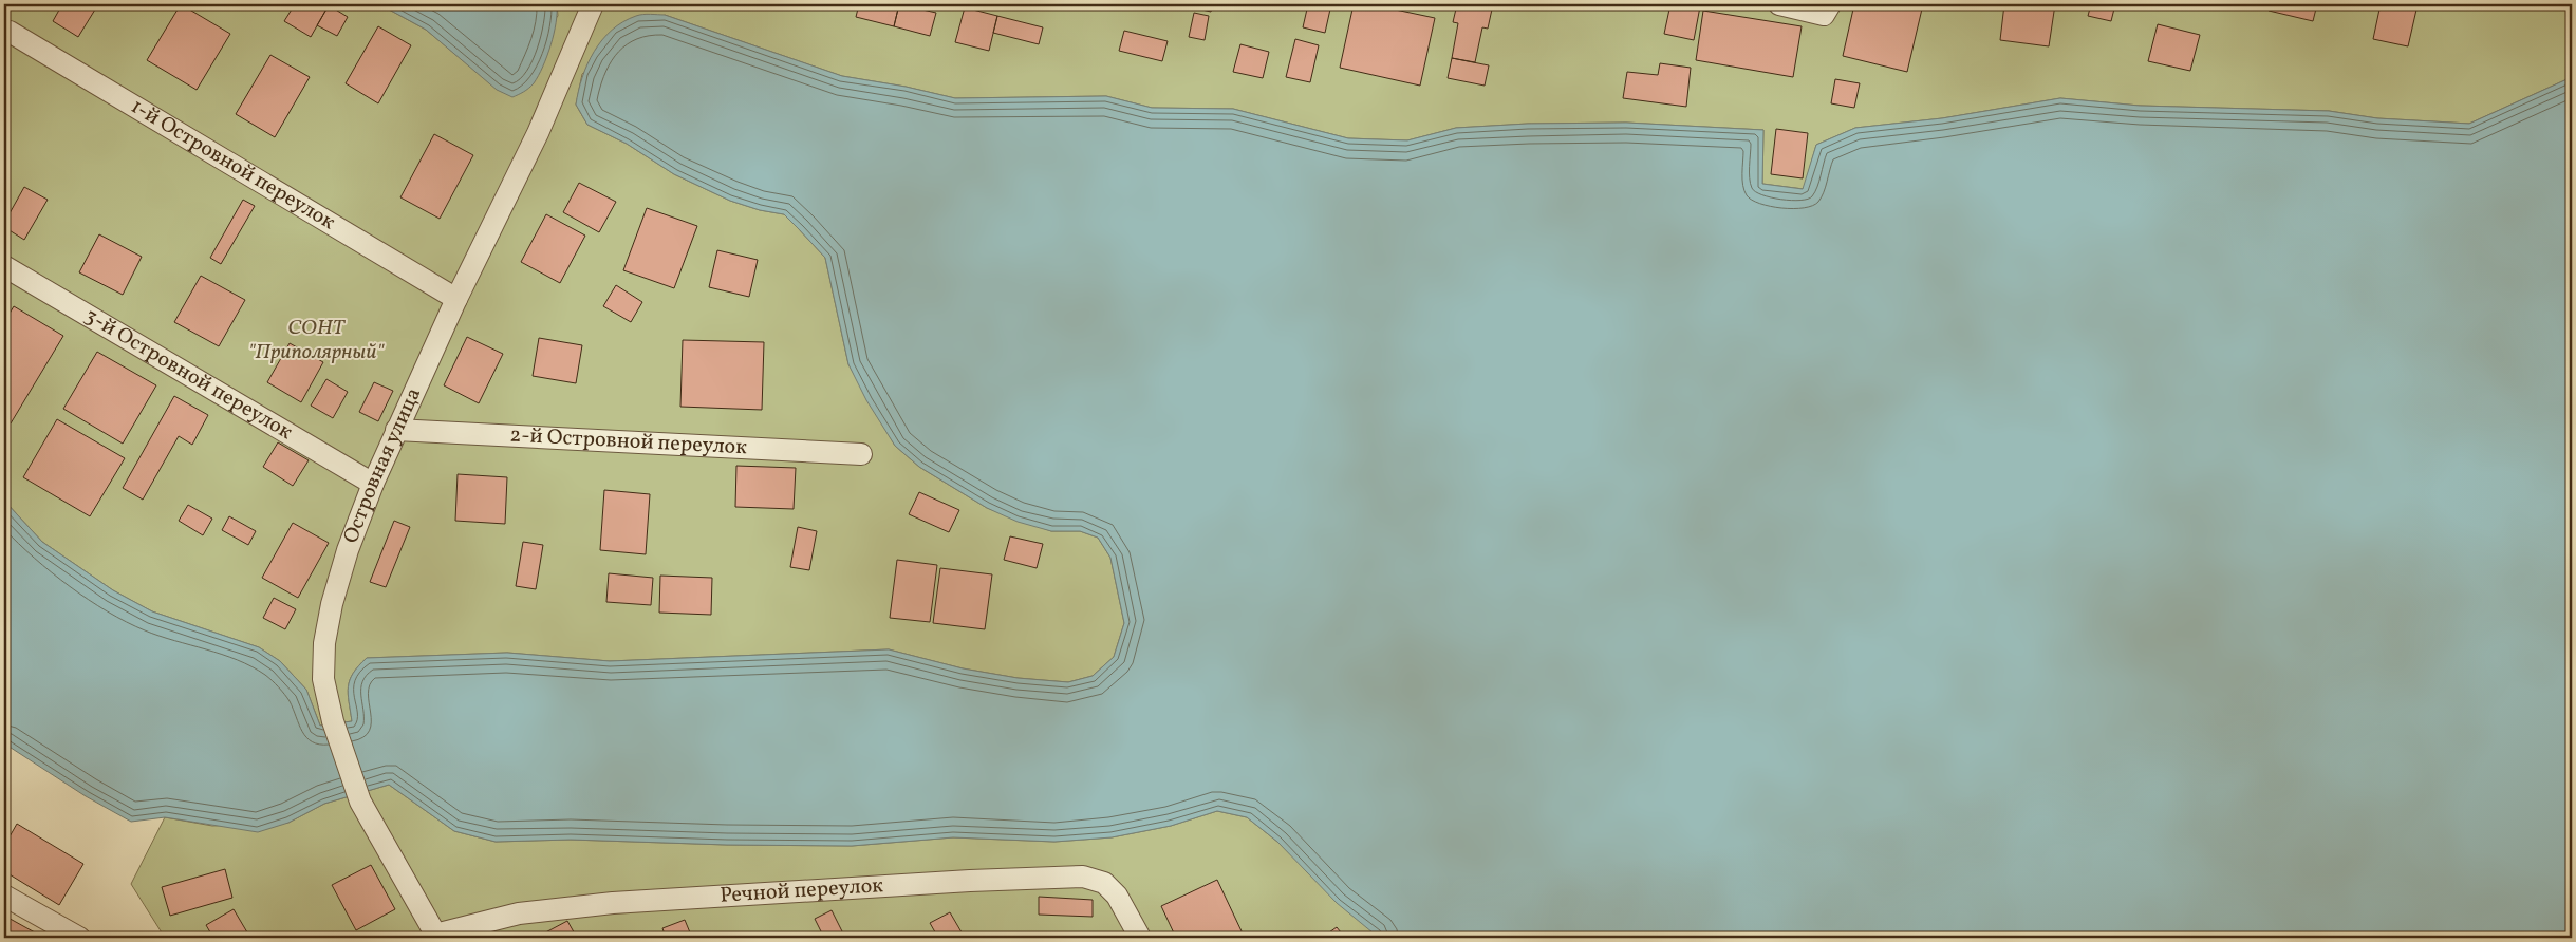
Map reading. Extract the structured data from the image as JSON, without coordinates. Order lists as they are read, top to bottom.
{
  "streets": {
    "lane": [
      "1-й Островной переулок",
      "3-й Островной переулок",
      "2-й Островной переулок",
      "Островная улица",
      "Речной переулок"
    ]
  },
  "crossings": [
    ["1-й Островной переулок", "Островная улица"],
    ["3-й Островной переулок", "Островная улица"],
    ["2-й Островной переулок", "Островная улица"],
    ["Островная улица", "Речной переулок"]
  ],
  "parks": ["СОНТ \"Приполярный\""]
}
